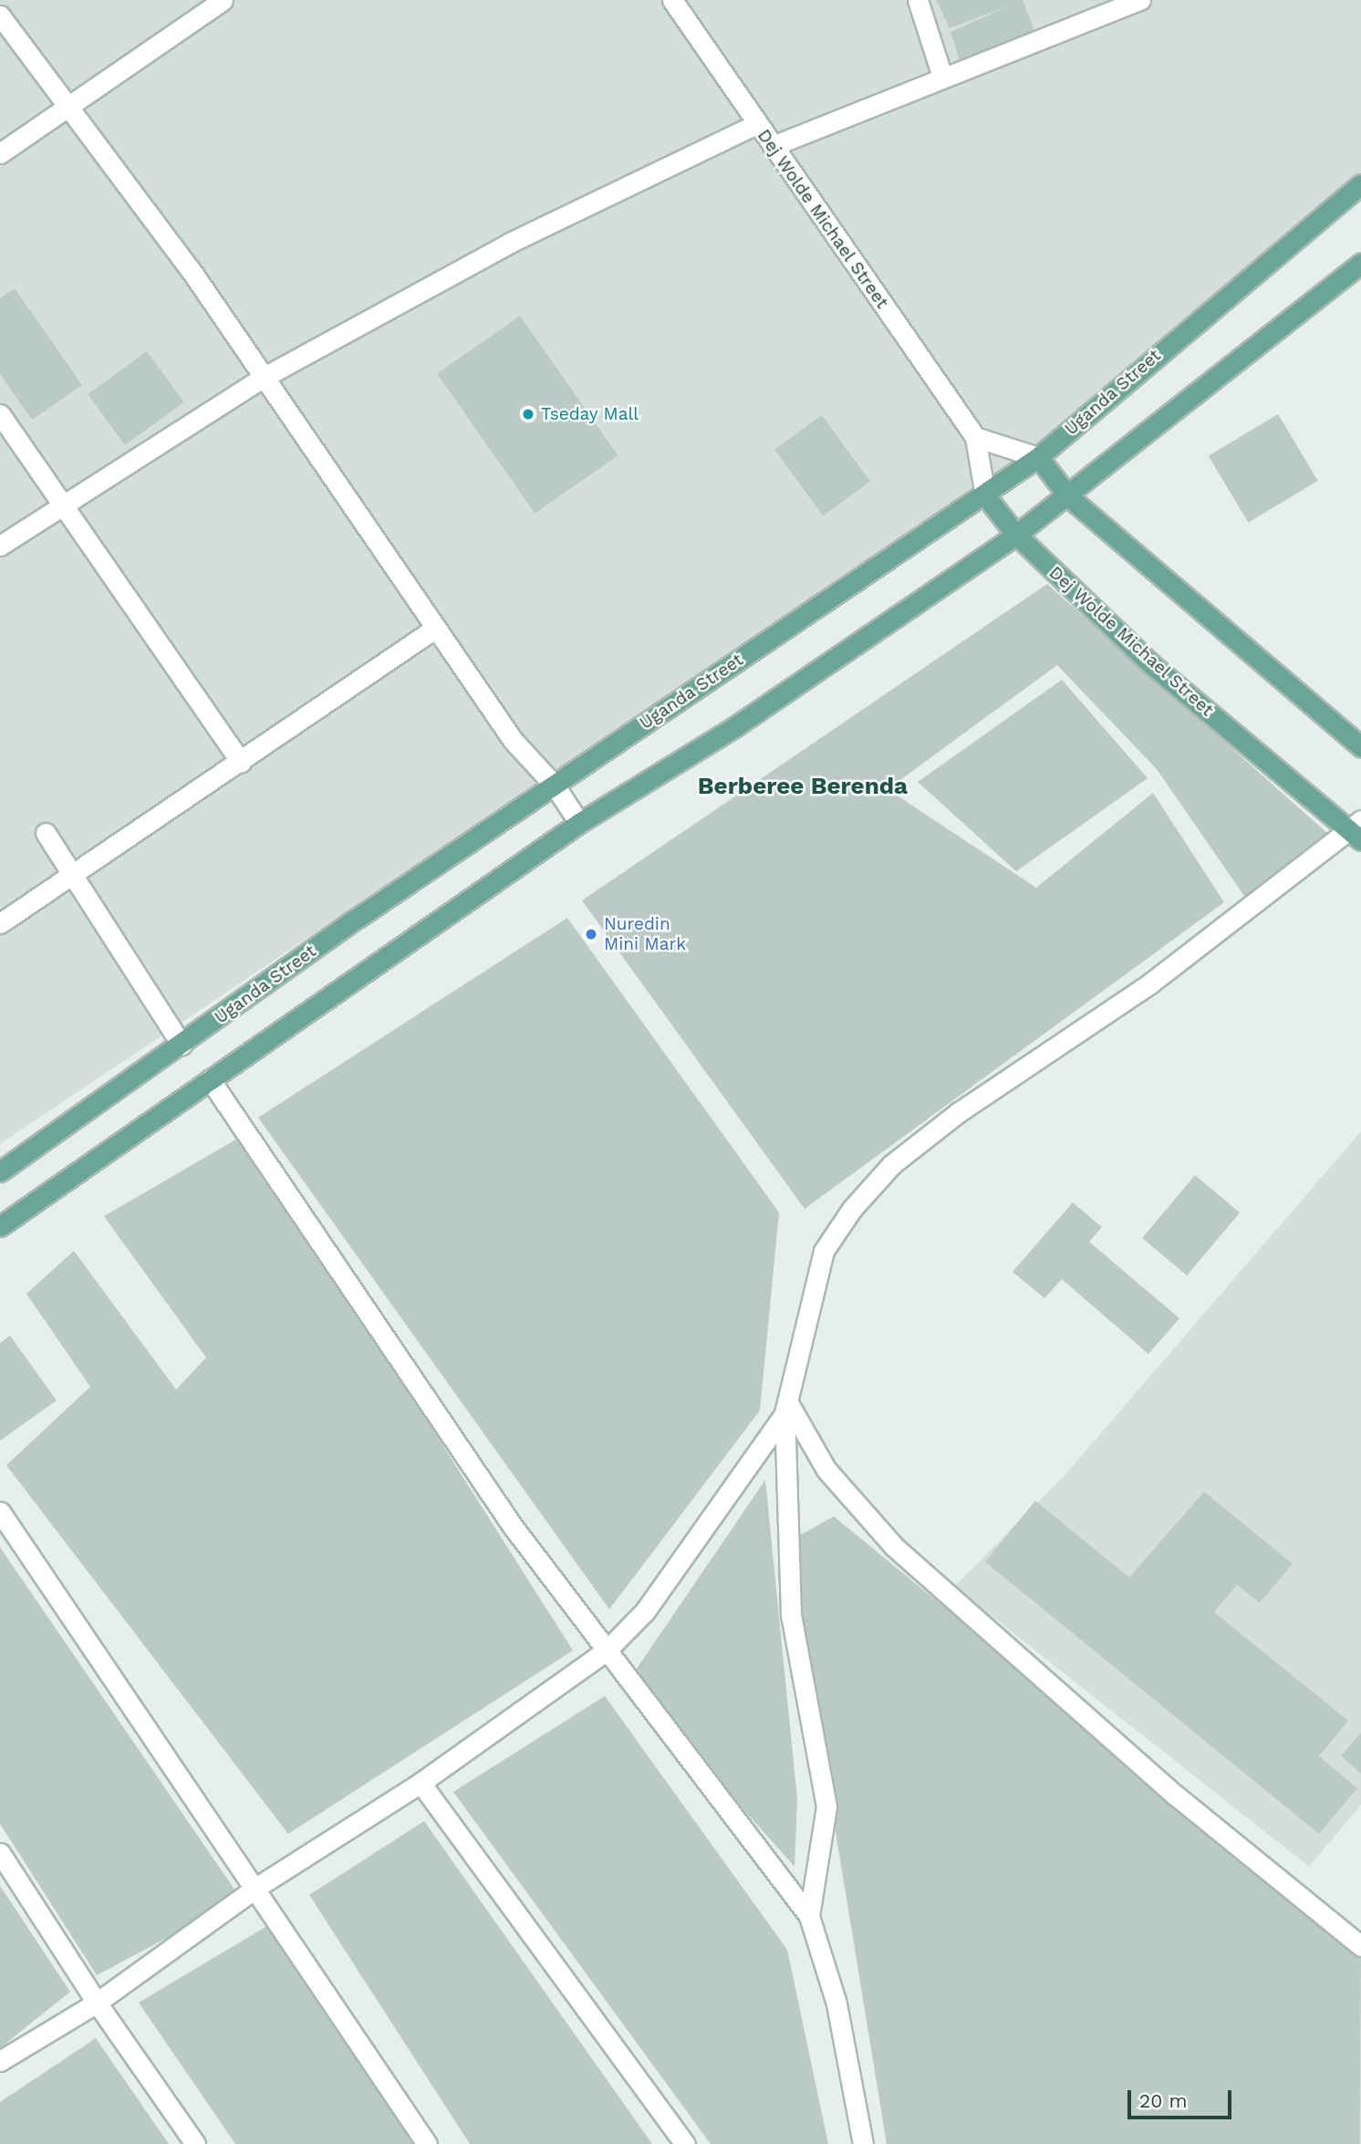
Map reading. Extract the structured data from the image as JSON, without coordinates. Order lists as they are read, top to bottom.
{
  "streets": {
    "main road": ["Dej Wolde Michael Street", "Uganda Street"]
  },
  "crossings": [
    ["Dej Wolde Michael Street", "Uganda Street"]
  ],
  "districts": ["Berberee Berenda"],
  "places": ["Tseday Mall", "Nuredin Mini Mark"],
  "scale_bar": "20 m"
}
